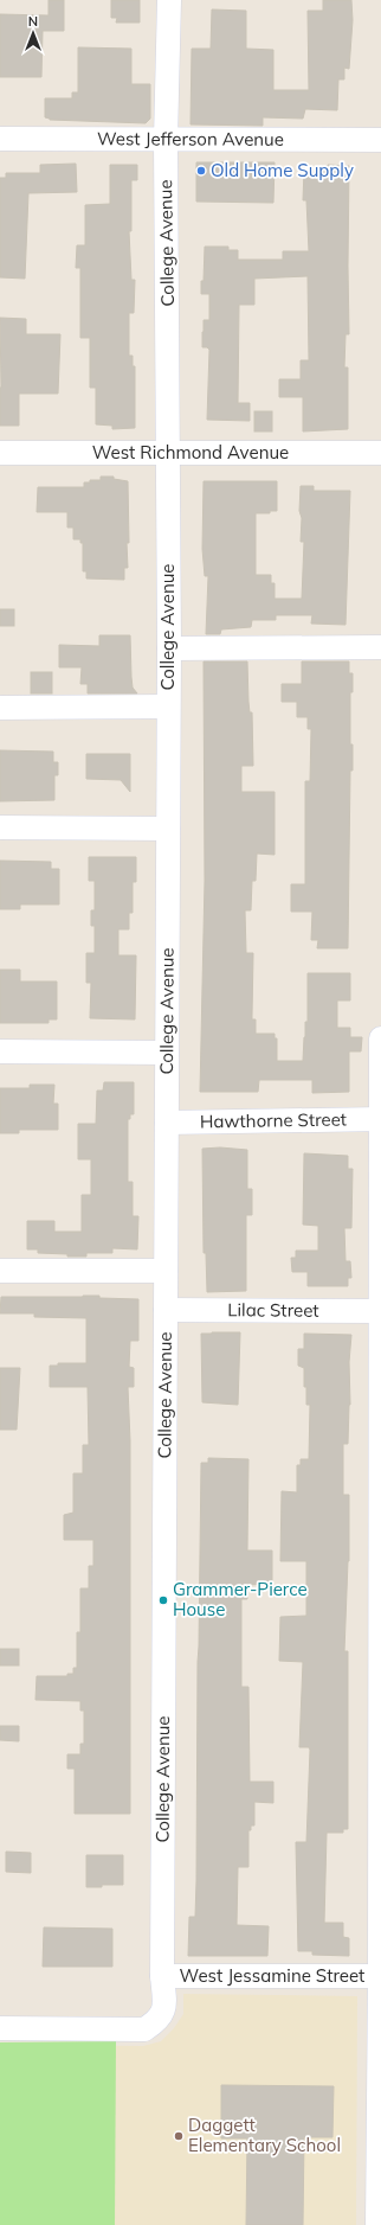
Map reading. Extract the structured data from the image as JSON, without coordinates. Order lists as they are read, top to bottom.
{
  "streets": {
    "street": [
      "West Jefferson Avenue",
      "College Avenue",
      "West Richmond Avenue",
      "Hawthorne Street",
      "Lilac Street",
      "West Jessamine Street"
    ]
  },
  "crossings": [
    ["West Jefferson Avenue", "College Avenue"],
    ["College Avenue", "West Richmond Avenue"],
    ["College Avenue", "Hawthorne Street"],
    ["College Avenue", "Lilac Street"],
    ["College Avenue", "West Jessamine Street"]
  ],
  "places": ["Old Home Supply", "Grammer-Pierce House", "Daggett Elementary School"],
  "north": "top"
}
